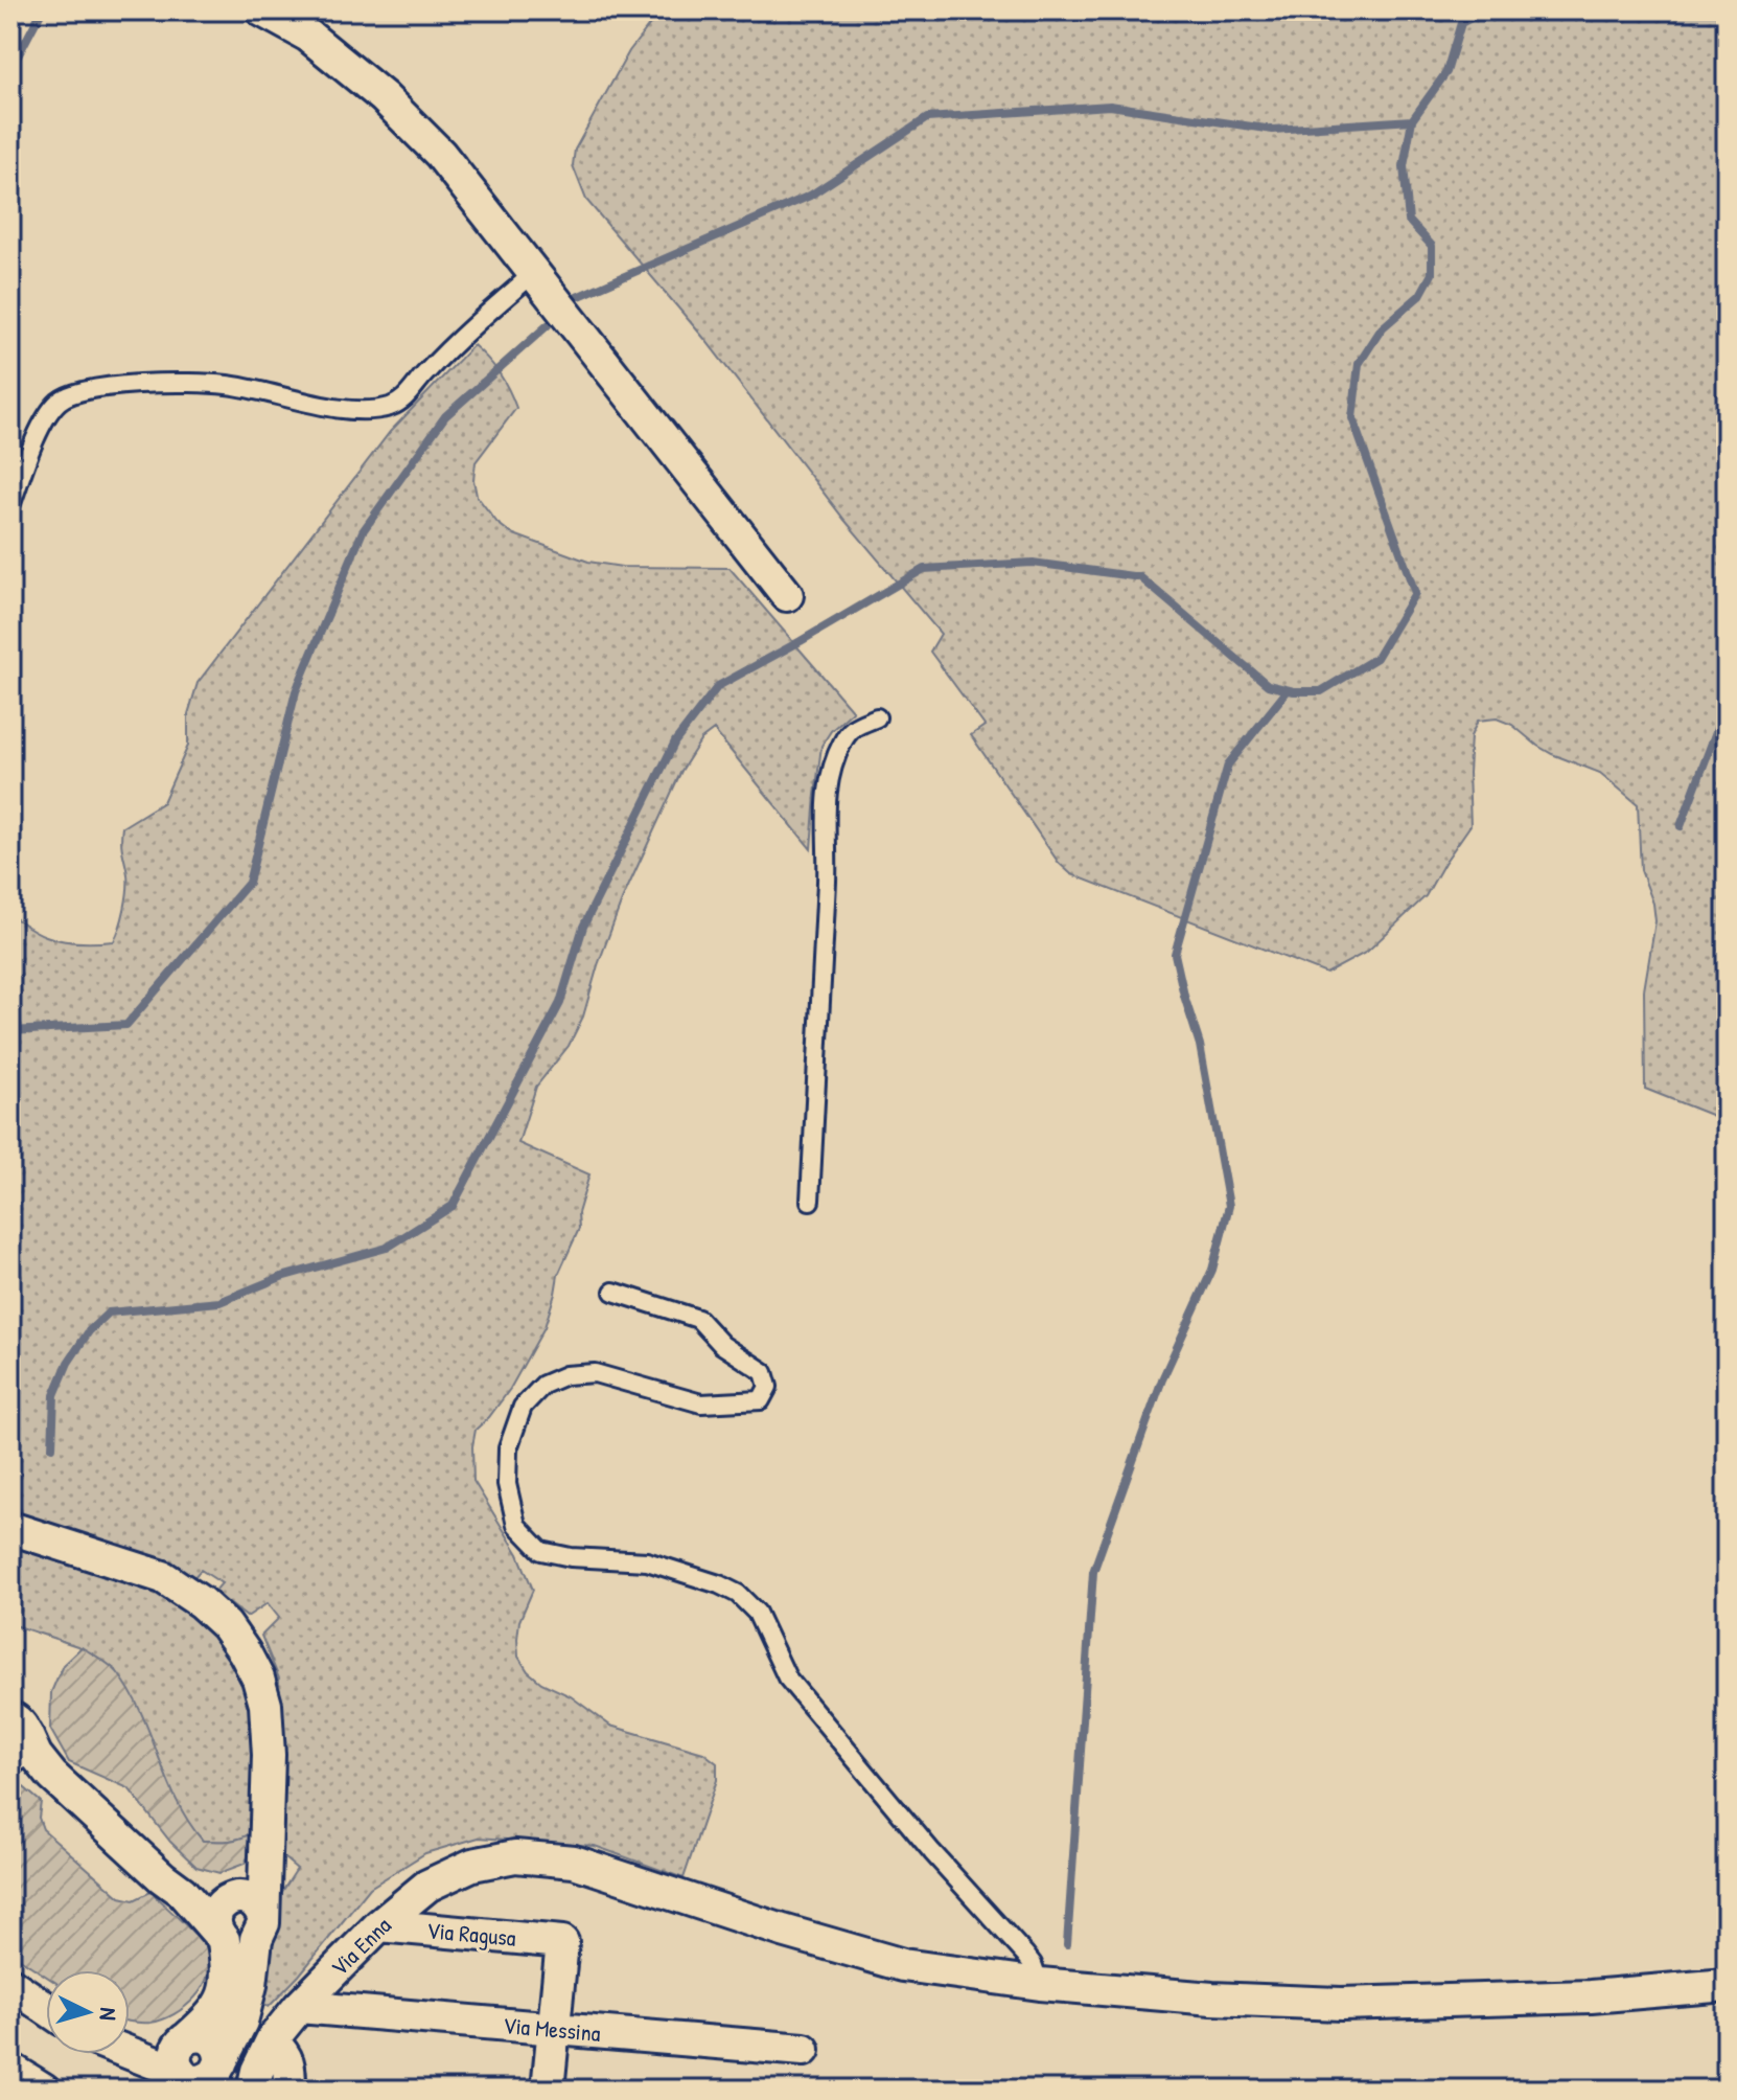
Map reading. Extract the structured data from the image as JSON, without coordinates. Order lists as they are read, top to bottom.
{
  "streets": {
    "street": ["Via Ragusa", "Via Enna", "Via Messina"]
  },
  "crossings": [
    ["Via Ragusa", "Via Enna"],
    ["Via Ragusa", "Via Messina"],
    ["Via Enna", "Via Messina"]
  ],
  "north": "right"
}
